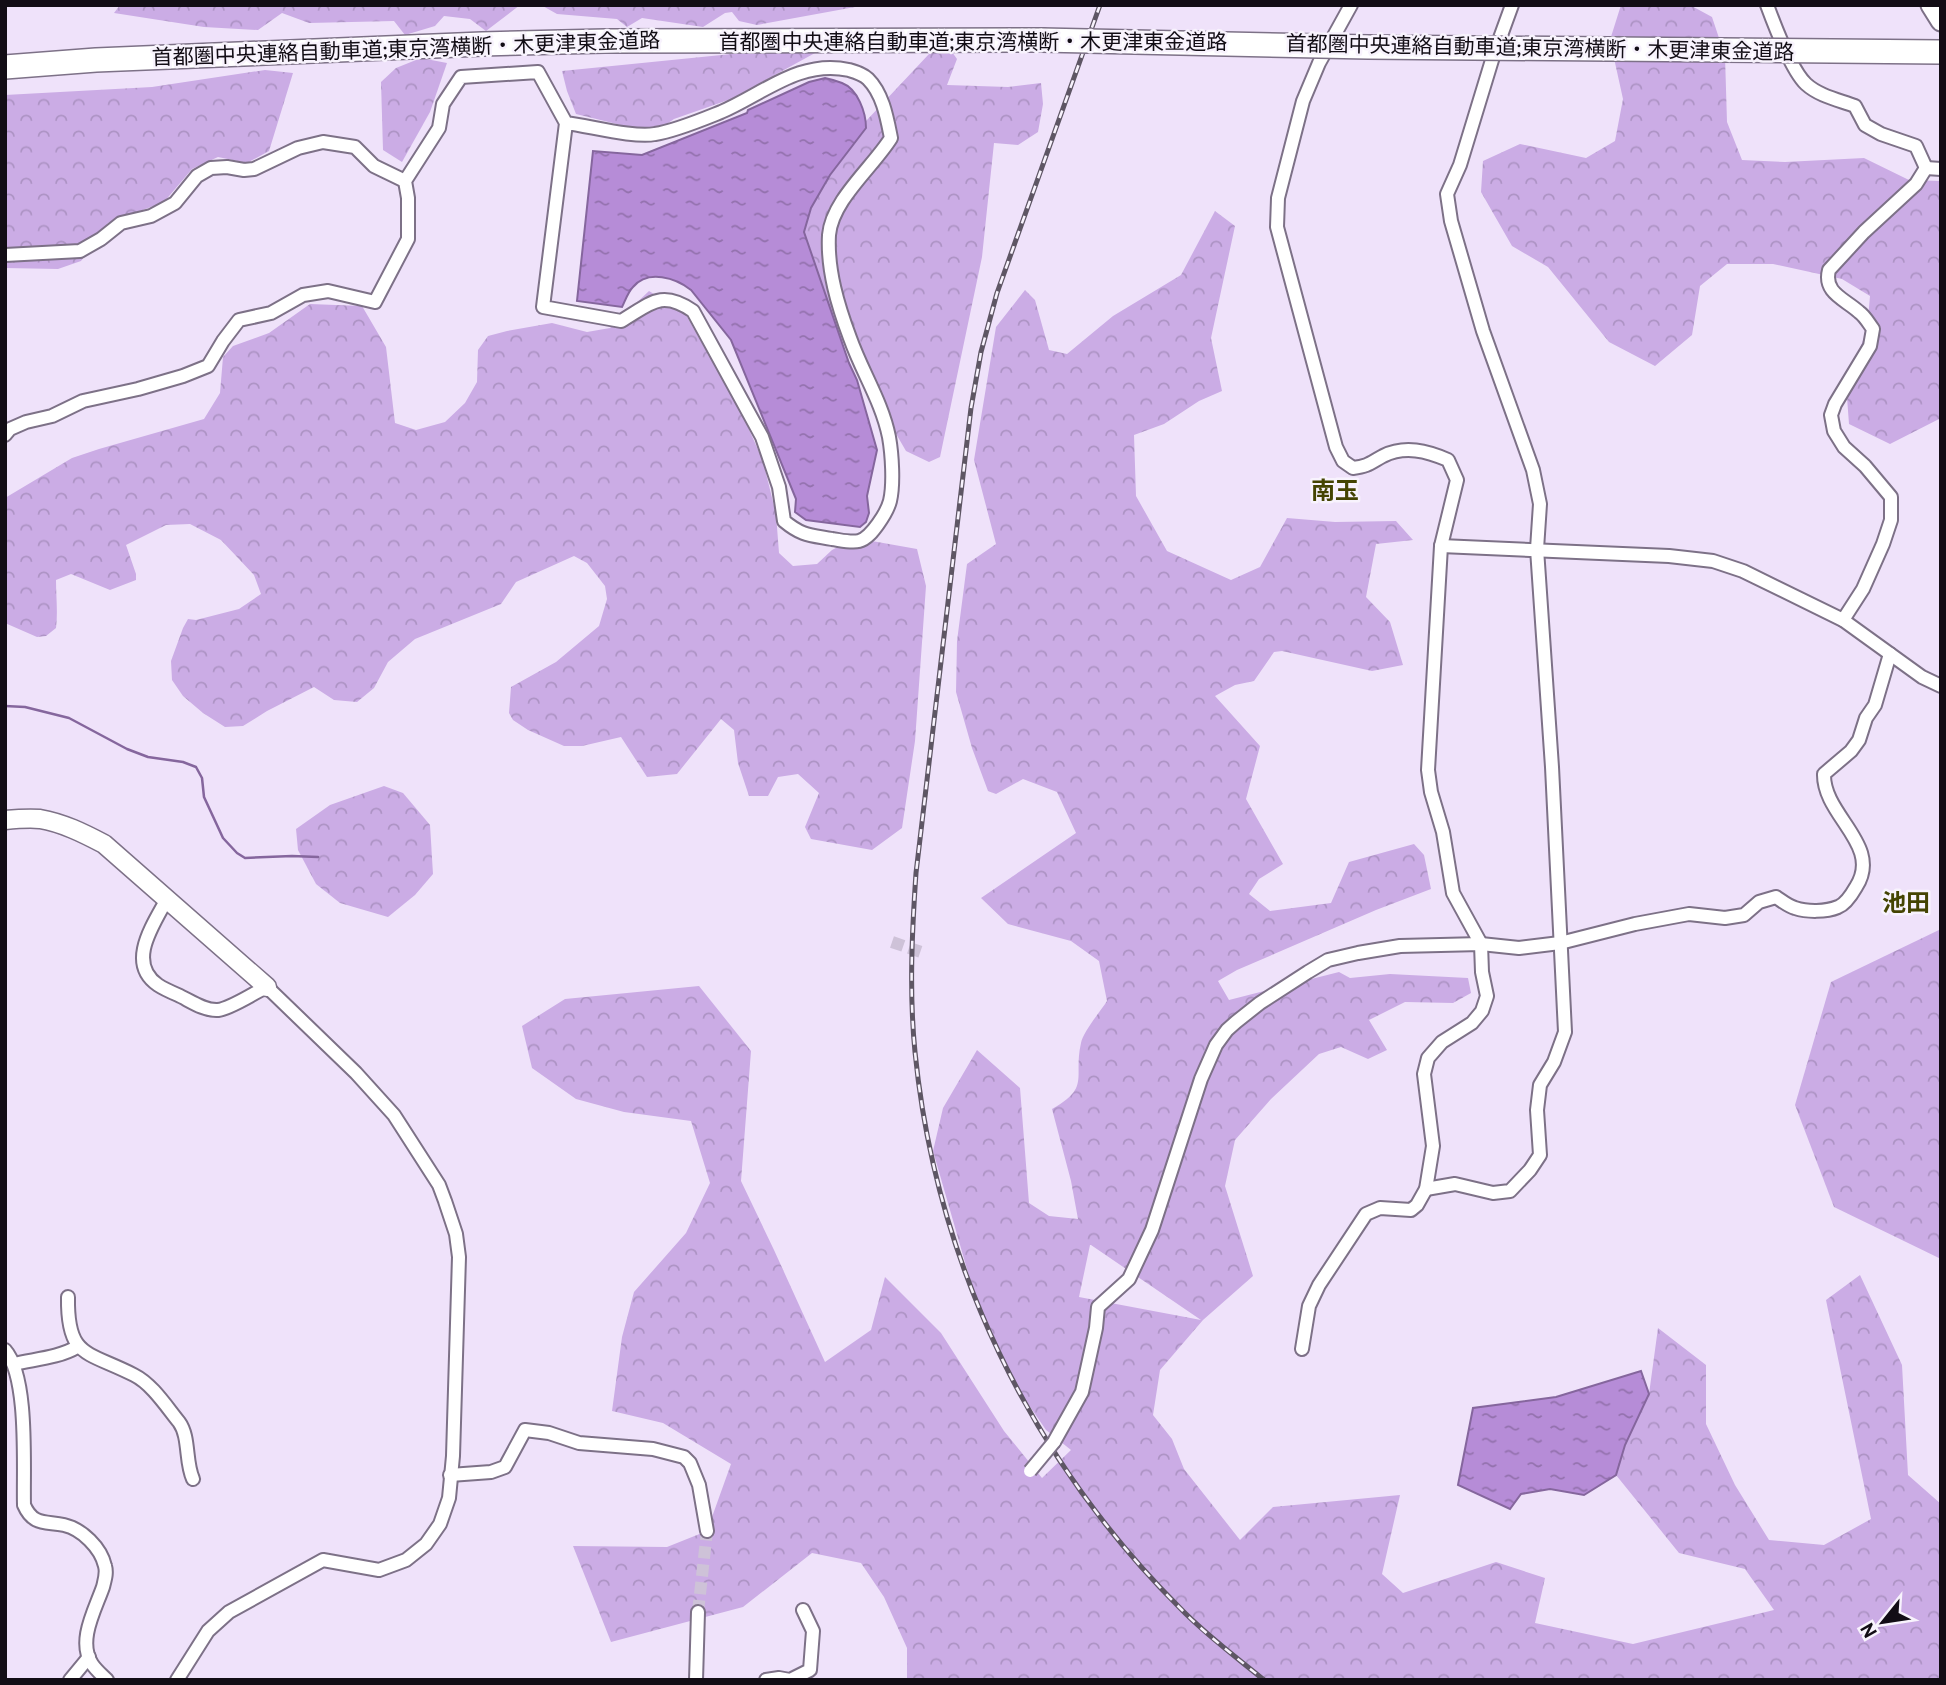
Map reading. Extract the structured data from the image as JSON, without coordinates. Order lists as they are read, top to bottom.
{
  "streets": {
    "highway": ["首都圏中央連絡自動車道;東京湾横断・木更津東金道路"]
  },
  "districts": ["南玉", "池田"],
  "north": "bottom left"
}
